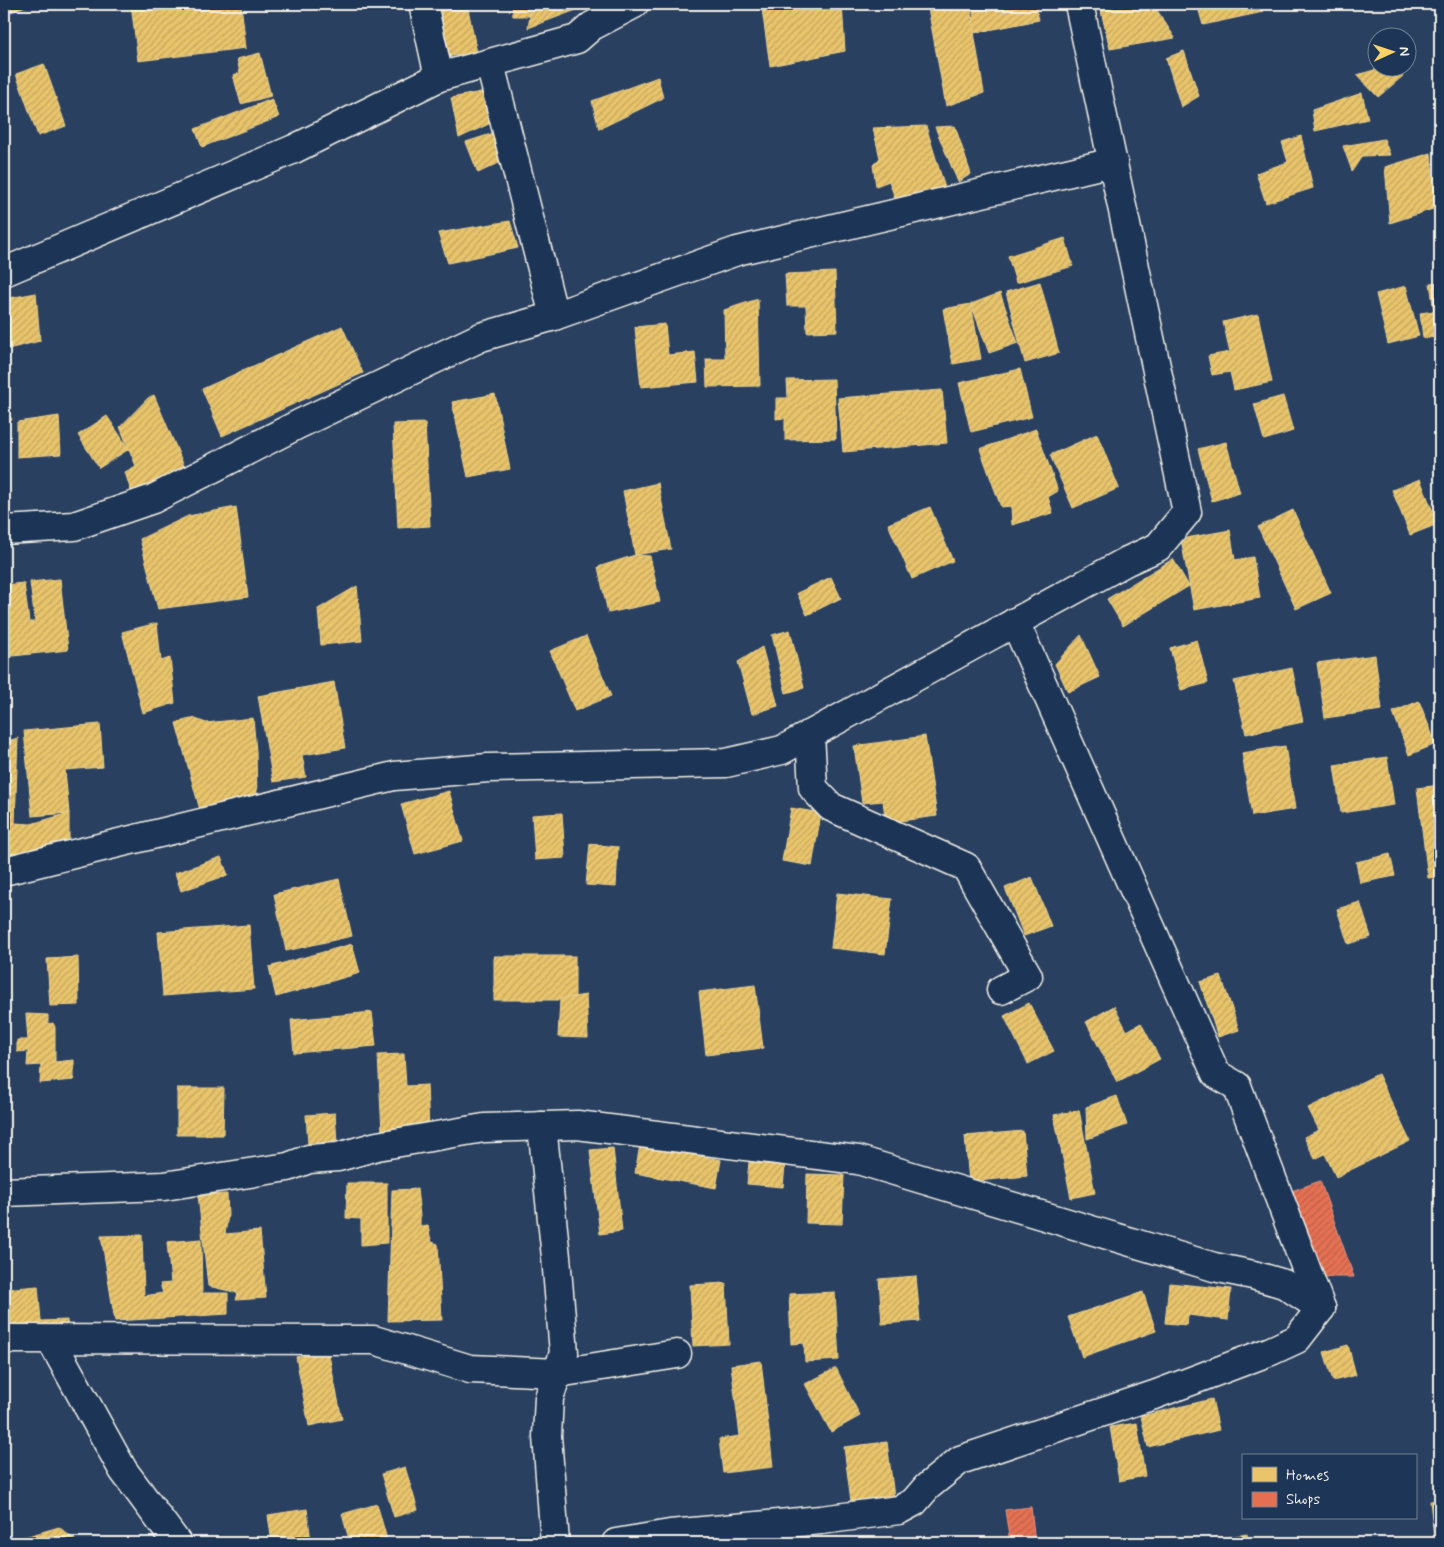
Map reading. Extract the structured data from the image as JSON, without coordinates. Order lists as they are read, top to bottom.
{
  "legend": ["Homes", "Shops"],
  "north": "right"
}
